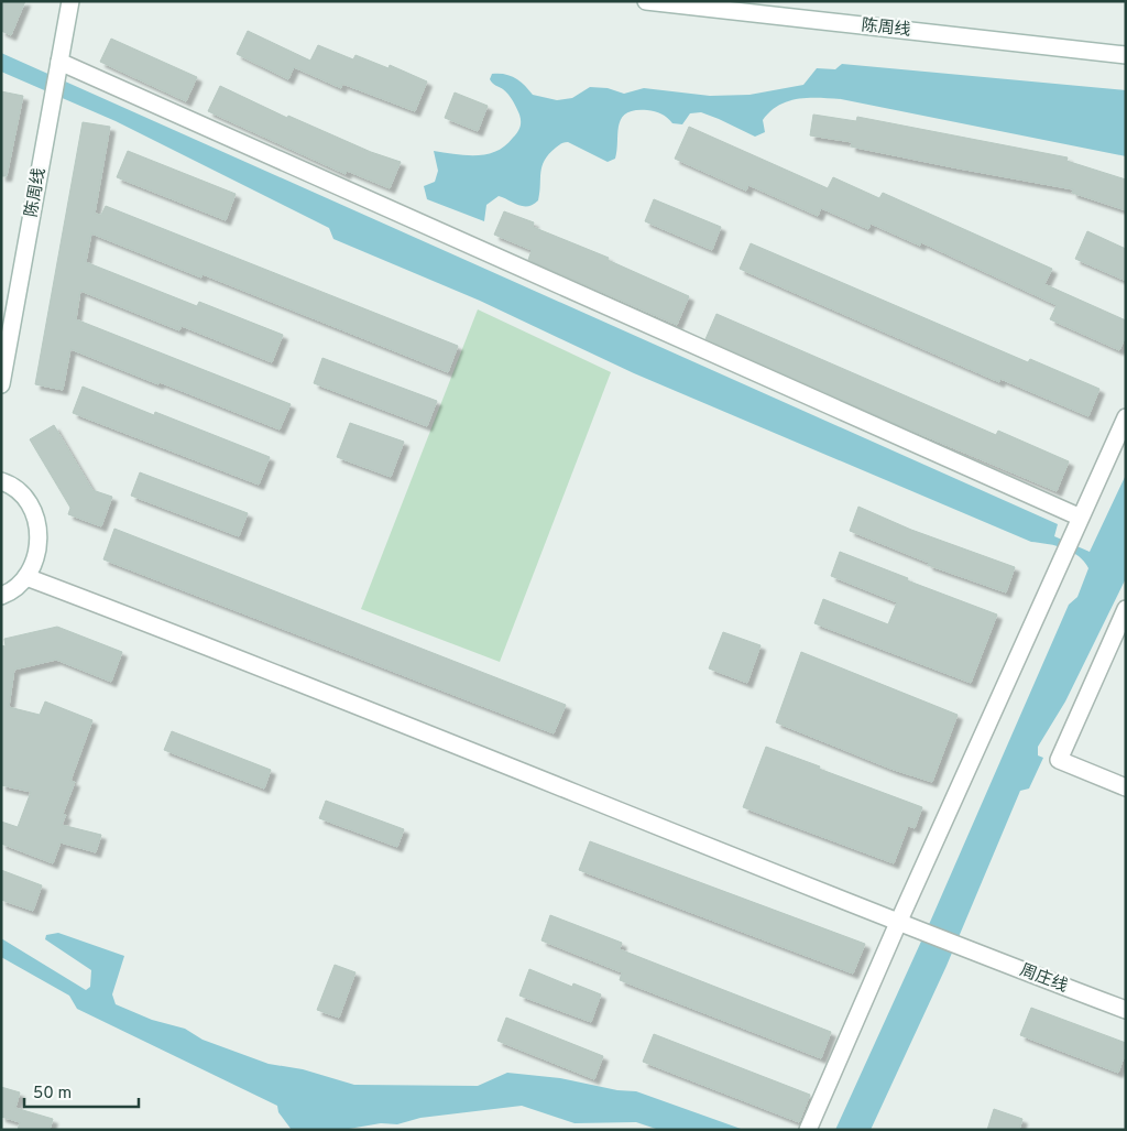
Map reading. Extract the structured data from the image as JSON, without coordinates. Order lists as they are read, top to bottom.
{
  "streets": {
    "street": ["陈周线", "周庄线"]
  },
  "scale_bar": "50 m"
}
